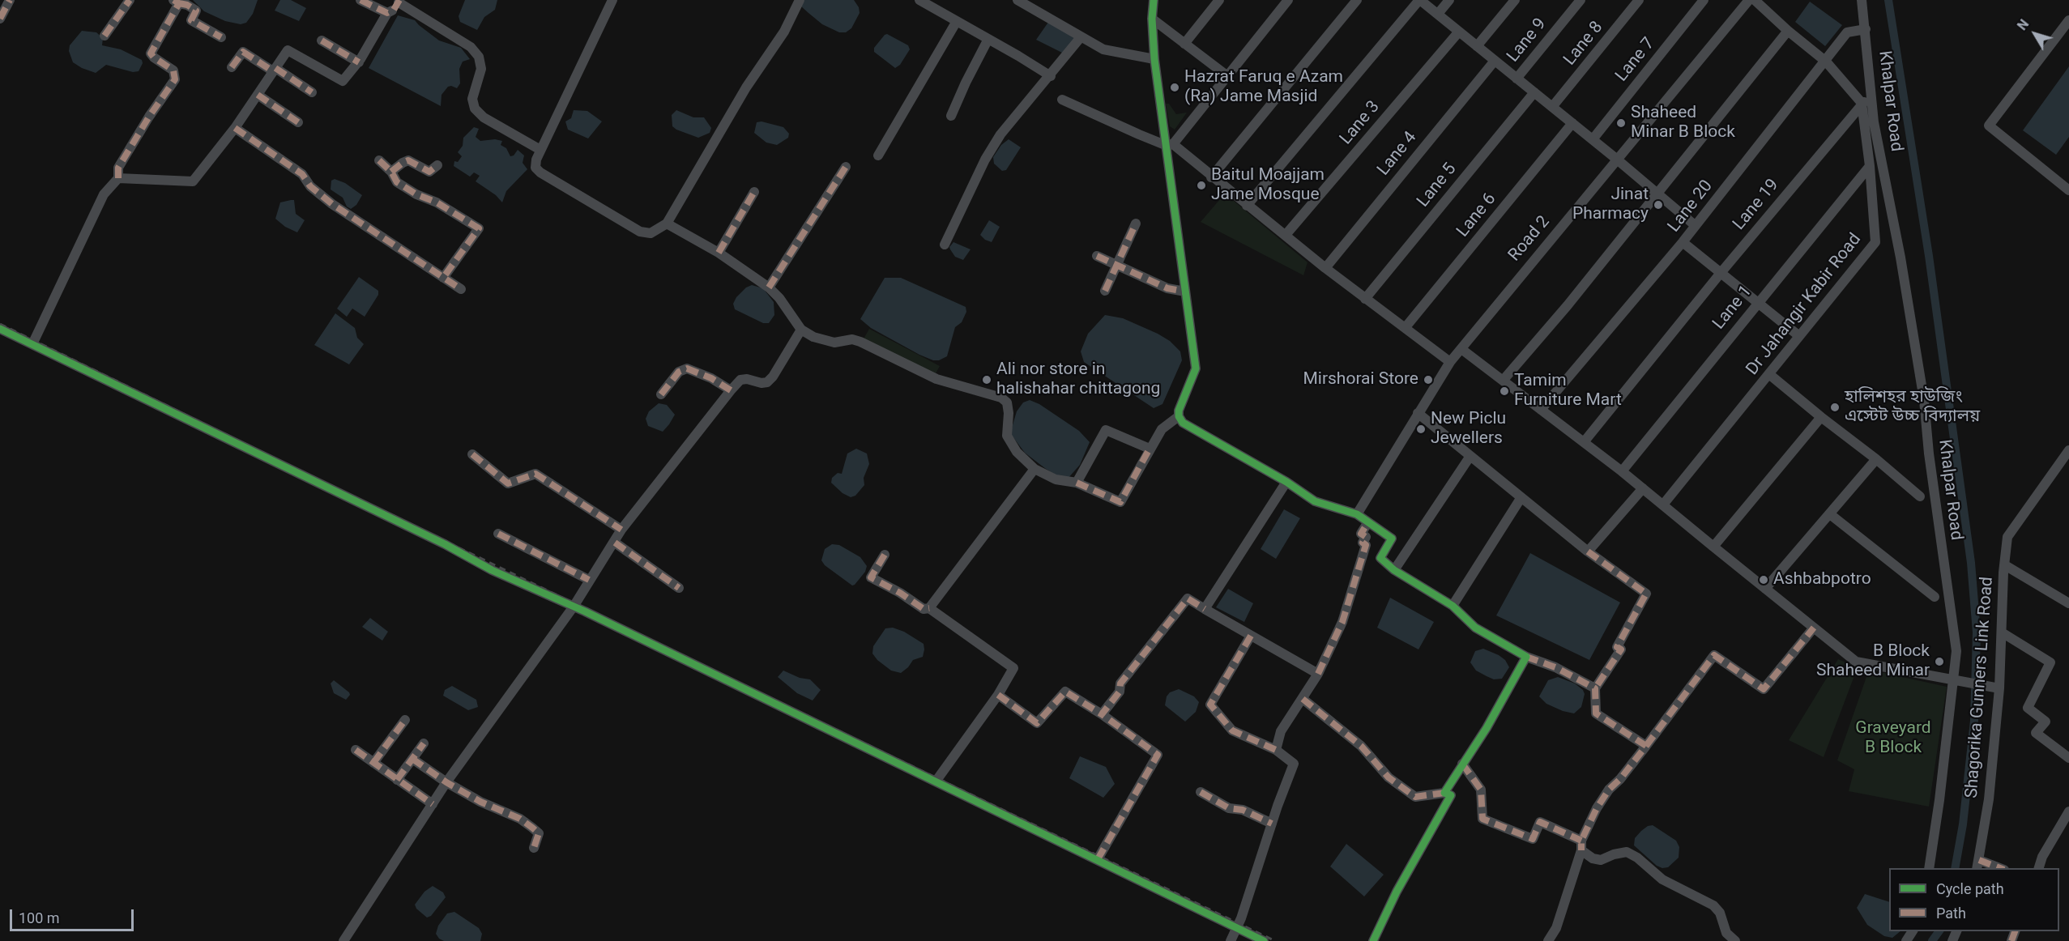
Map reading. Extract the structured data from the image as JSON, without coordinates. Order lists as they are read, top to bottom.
{
  "streets": {
    "street": [
      "Lane 9",
      "Lane 8",
      "Lane 7",
      "Khalpar Road",
      "Lane 3",
      "Lane 4",
      "Lane 5",
      "Lane 19",
      "Lane 20",
      "Lane 6",
      "Road 2",
      "Dr Jahangir Kabir Road",
      "Lane 1",
      "Shagorika Gunners Link Road"
    ]
  },
  "crossings": [
    ["Khalpar Road", "Lane 20"],
    ["Lane 19", "Dr Jahangir Kabir Road"],
    ["Dr Jahangir Kabir Road", "Lane 1"]
  ],
  "parks": ["Graveyard B Block"],
  "places": [
    "Hazrat Faruq e Azam (Ra) Jame Masjid",
    "Shaheed Minar B Block",
    "Baitul Moajjam Jame Mosque",
    "Jinat Pharmacy",
    "Ali nor store in halishahar chittagong",
    "Mirshorai Store",
    "Tamim Furniture Mart",
    "হালিশহর হাউজিং এস্টেট উচ্চ বিদ্যালয়",
    "New Piclu Jewellers",
    "Ashbabpotro",
    "B Block Shaheed Minar"
  ],
  "legend": ["Cycle path", "Path"],
  "scale_bar": "100 m",
  "north": "top left"
}
